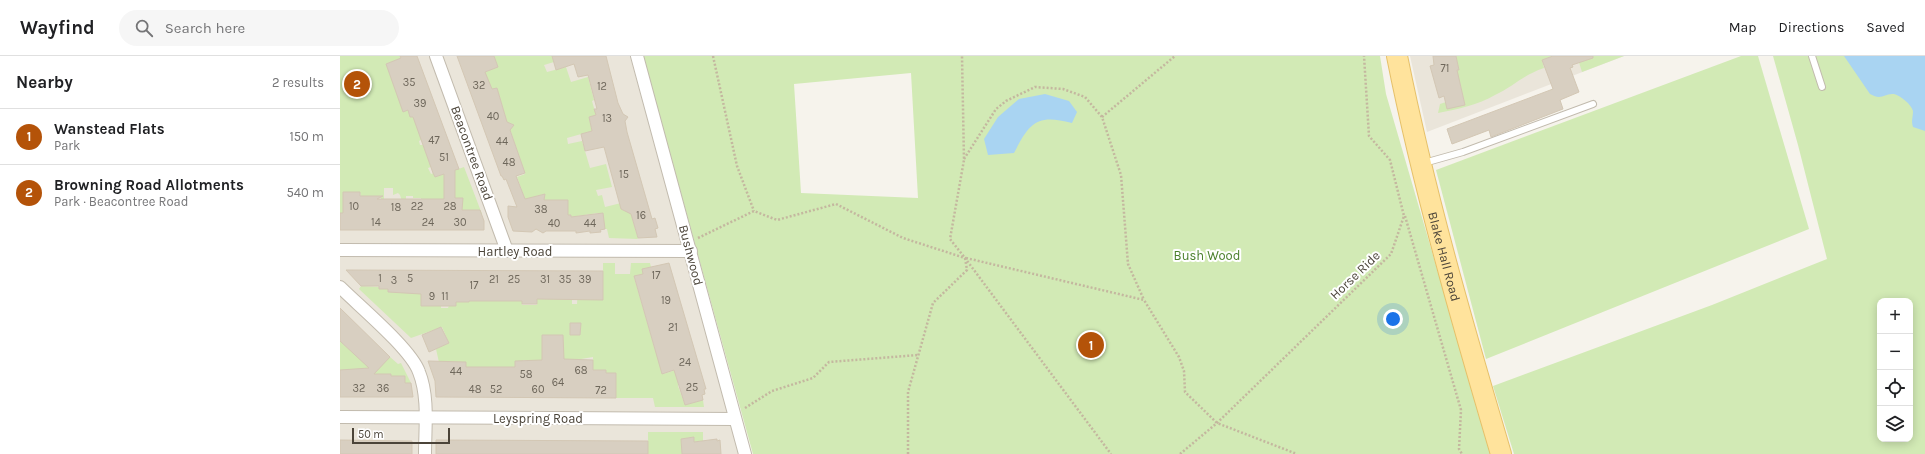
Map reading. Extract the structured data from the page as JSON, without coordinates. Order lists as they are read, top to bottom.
{
  "streets": {
    "main road": ["Blake Hall Road"],
    "street": [
      "Beacontree Road",
      "Hartley Road",
      "Bushwood",
      "Leyspring Road"
    ],
    "path": ["Horse Ride"]
  },
  "crossings": [
    ["Beacontree Road", "Hartley Road"],
    ["Hartley Road", "Bushwood"],
    ["Bushwood", "Leyspring Road"]
  ],
  "parks": ["Bush Wood"],
  "house_numbers": [
    "71",
    "35",
    "32",
    "12",
    "39",
    "40",
    "13",
    "47",
    "44",
    "51",
    "48",
    "15",
    "10",
    "22",
    "28",
    "18",
    "38",
    "16",
    "14",
    "24",
    "30",
    "40",
    "44",
    "17",
    "1",
    "5",
    "21",
    "25",
    "31",
    "35",
    "39",
    "3",
    "17",
    "9",
    "11",
    "19",
    "21",
    "24",
    "68",
    "44",
    "58",
    "64",
    "25",
    "32",
    "36",
    "48",
    "52",
    "60",
    "72"
  ],
  "scale_bar": "50 m",
  "page": {
    "header": "Wayfind",
    "search": "Search here",
    "nav": ["Map", "Directions", "Saved"],
    "heading": ["Nearby", "2 results"],
    "pins": ["2", "1"],
    "list": [
      {
        "mark": "1",
        "name": "Wanstead Flats",
        "note": "Park",
        "value": "150 m"
      },
      {
        "mark": "2",
        "name": "Browning Road Allotments",
        "note": "Park · Beacontree Road",
        "value": "540 m"
      }
    ],
    "map_buttons": ["+", "−"],
    "scale": "50 m"
  }
}
